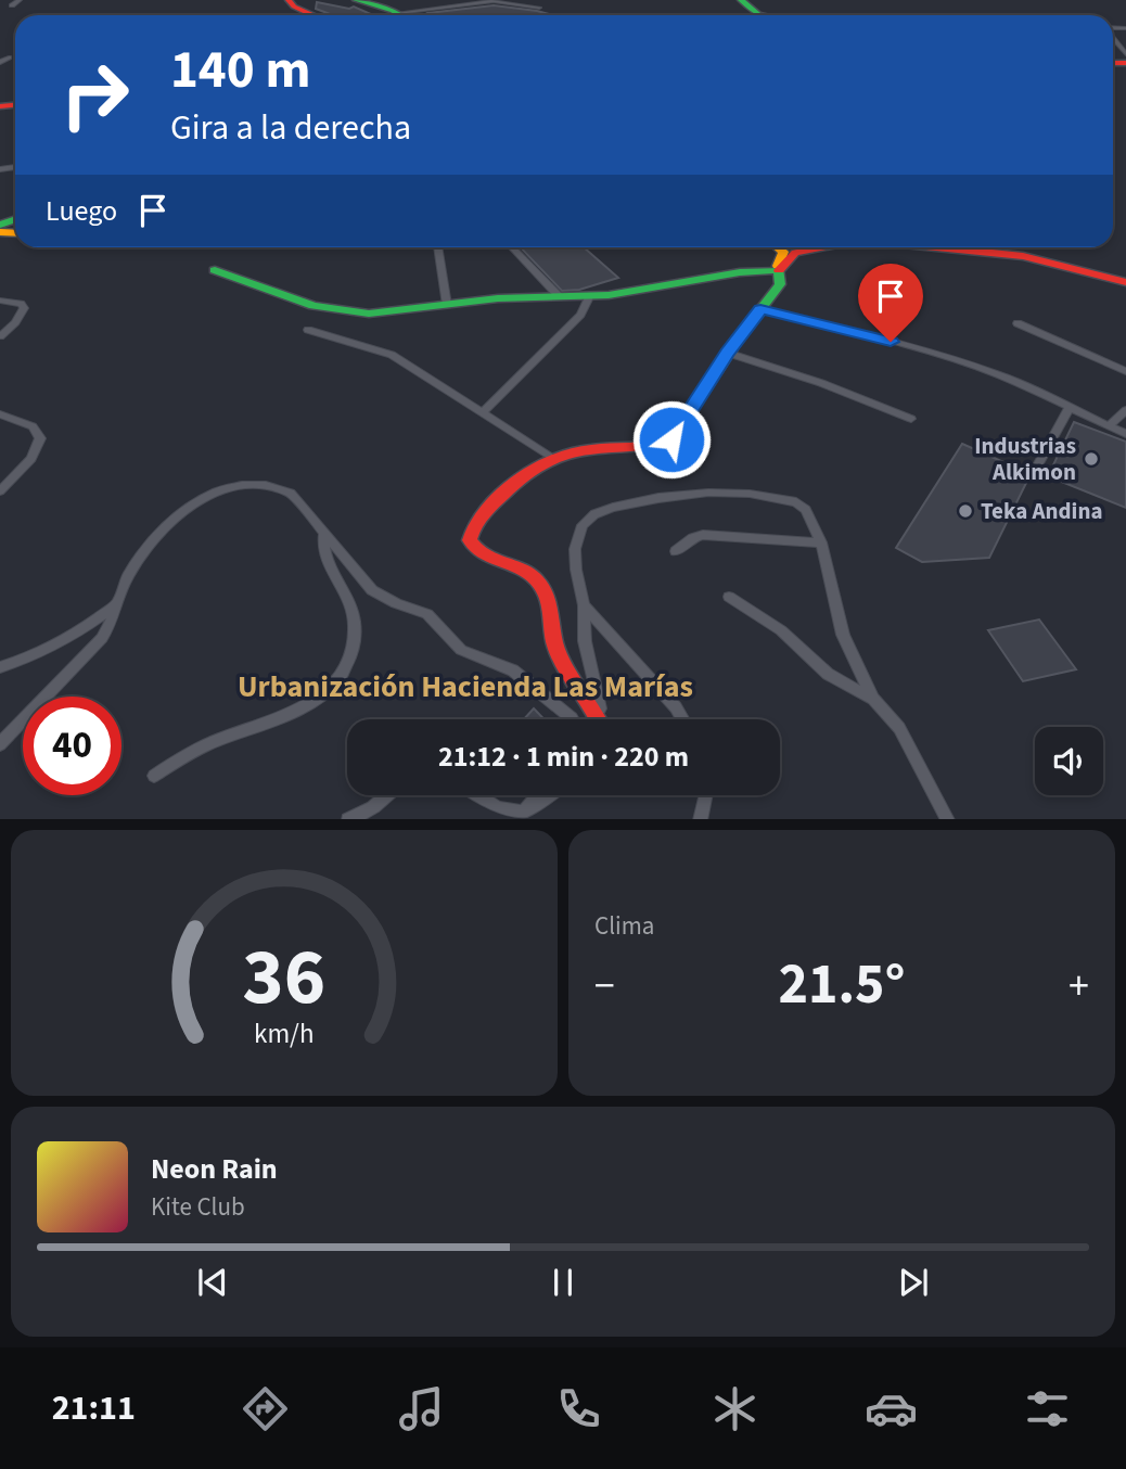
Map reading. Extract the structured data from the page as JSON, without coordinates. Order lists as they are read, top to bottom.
{
  "districts": ["Urbanización Hacienda Las Marías"],
  "places": ["Industrias Alkimon", "Teka Andina"],
  "page": {
    "turn": ["140 m", "Gira a la derecha"],
    "then": "Luego",
    "limit": "40",
    "trip": "21:12 · 1 min · 220 m",
    "tile": "Clima",
    "heat": ["−", "21.5°", "+"],
    "song": ["Neon Rain", "Kite Club"],
    "tabs": "21:11",
    "gauge": ["36", "km/h"]
  }
}
